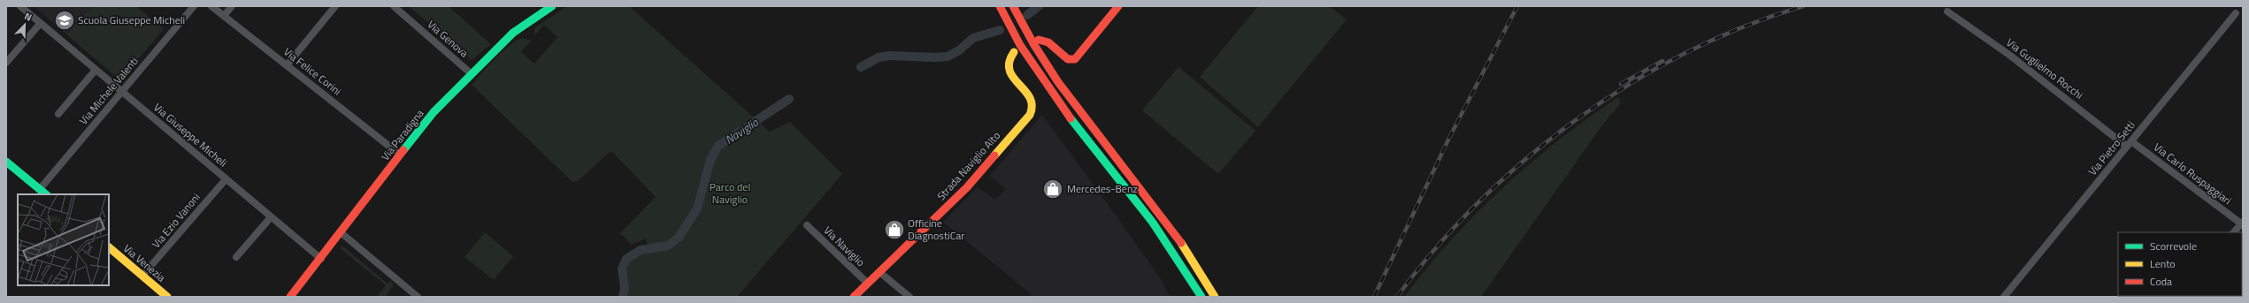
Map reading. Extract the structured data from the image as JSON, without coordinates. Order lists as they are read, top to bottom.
{
  "streets": {
    "main road": ["Via Paradigna", "Strada Naviglio Alto", "Via Venezia"],
    "street": [
      "Via Genova",
      "Via Guglielmo Rocchi",
      "Via Felice Corini",
      "Via Michele Valenti",
      "Via Giuseppe Micheli",
      "Via Pietro Setti",
      "Via Carlo Ruspaggiari",
      "Via Ezio Vanoni",
      "Via Naviglio"
    ]
  },
  "crossings": [
    ["Via Genova", "Via Paradigna"],
    ["Via Guglielmo Rocchi", "Via Pietro Setti"],
    ["Via Guglielmo Rocchi", "Via Carlo Ruspaggiari"],
    ["Via Felice Corini", "Via Paradigna"],
    ["Via Michele Valenti", "Via Giuseppe Micheli"],
    ["Via Giuseppe Micheli", "Via Paradigna"],
    ["Via Giuseppe Micheli", "Via Ezio Vanoni"],
    ["Via Pietro Setti", "Via Carlo Ruspaggiari"],
    ["Strada Naviglio Alto", "Via Naviglio"],
    ["Via Ezio Vanoni", "Via Venezia"]
  ],
  "water": ["Naviglio"],
  "parks": ["Parco del Naviglio"],
  "places": {
    "school or university": ["Scuola Giuseppe Micheli"],
    "shop": ["Mercedes-Benz", "Officine DiagnostiCar"]
  },
  "legend": ["Scorrevole", "Lento", "Coda"],
  "north": "top right"
}
